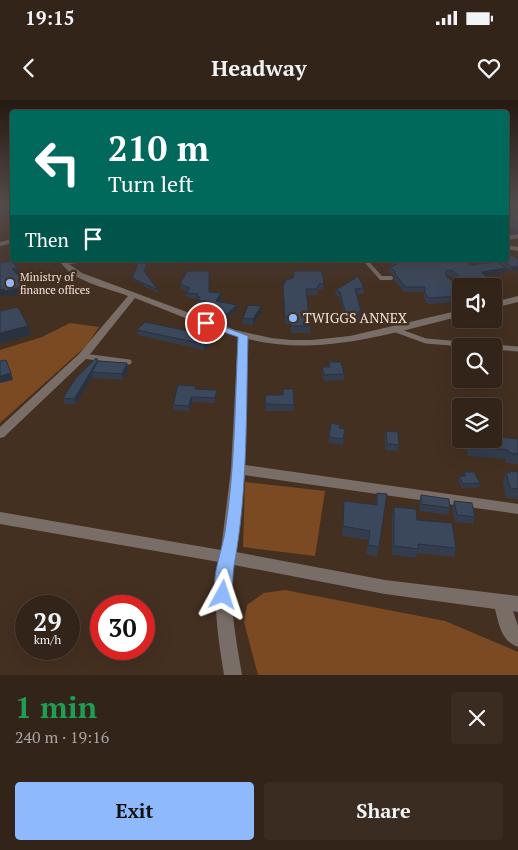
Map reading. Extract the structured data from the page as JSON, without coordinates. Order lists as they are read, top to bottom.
{
  "places": ["Ministry of finance offices", "TWIGGS ANNEX"],
  "page": {
    "status": "19:15",
    "header": "Headway",
    "turn": ["210 m", "Turn left"],
    "then": "Then",
    "speed": "29 km/h",
    "limit": "30",
    "heading": ["1 min", "240 m · 19:16"],
    "buttons": ["Exit", "Share"]
  }
}
